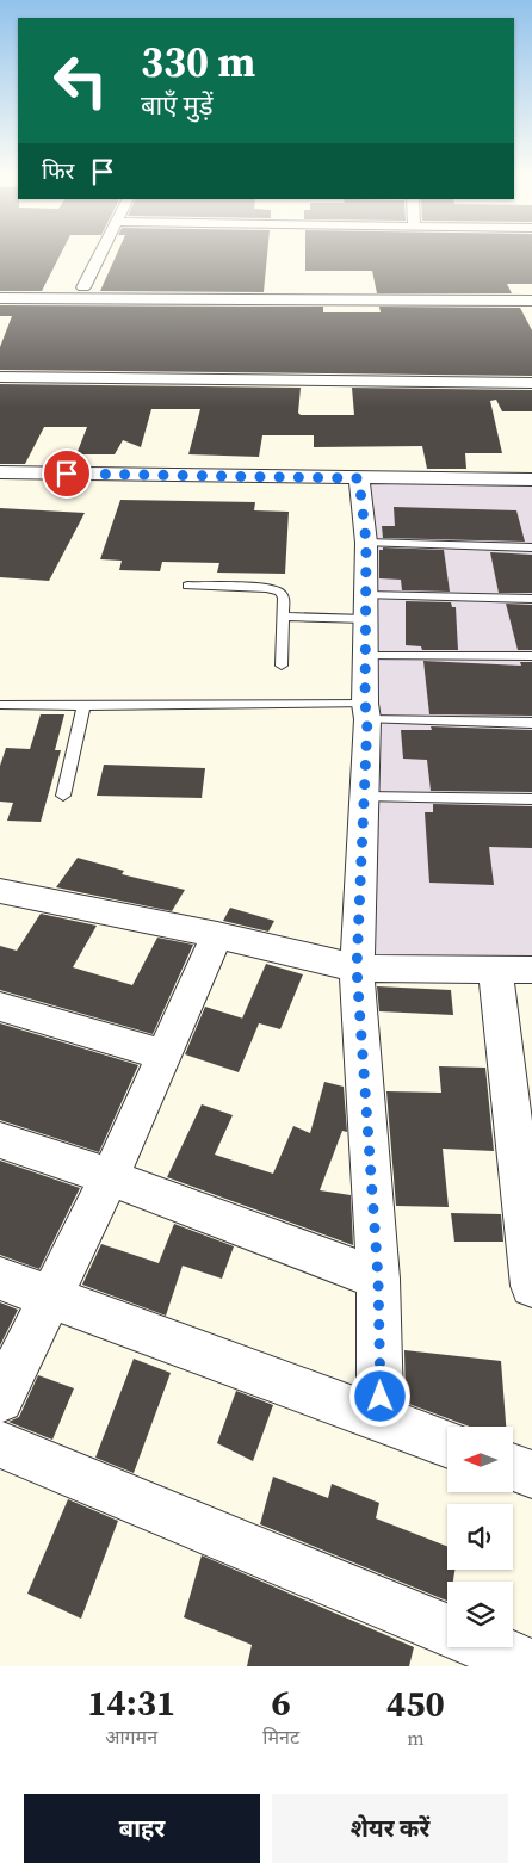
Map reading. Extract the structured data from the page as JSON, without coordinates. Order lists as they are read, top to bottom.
{
  "north": "left",
  "page": {
    "turn": ["330 m", "बाएँ मुड़ें"],
    "then": "फिर",
    "eta": [
      "14:31",
      "आगमन",
      "6",
      "मिनट",
      "450",
      "m"
    ],
    "buttons": ["बाहर", "शेयर करें"]
  }
}
